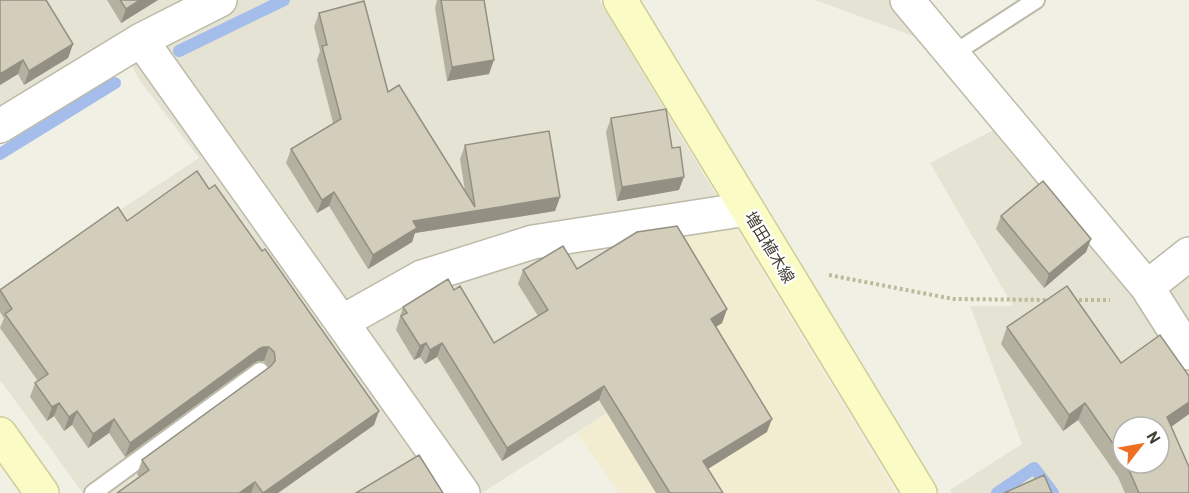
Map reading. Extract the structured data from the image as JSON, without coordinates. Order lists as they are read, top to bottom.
{
  "streets": {
    "street": ["増田植木線"]
  },
  "north": "top right"
}
